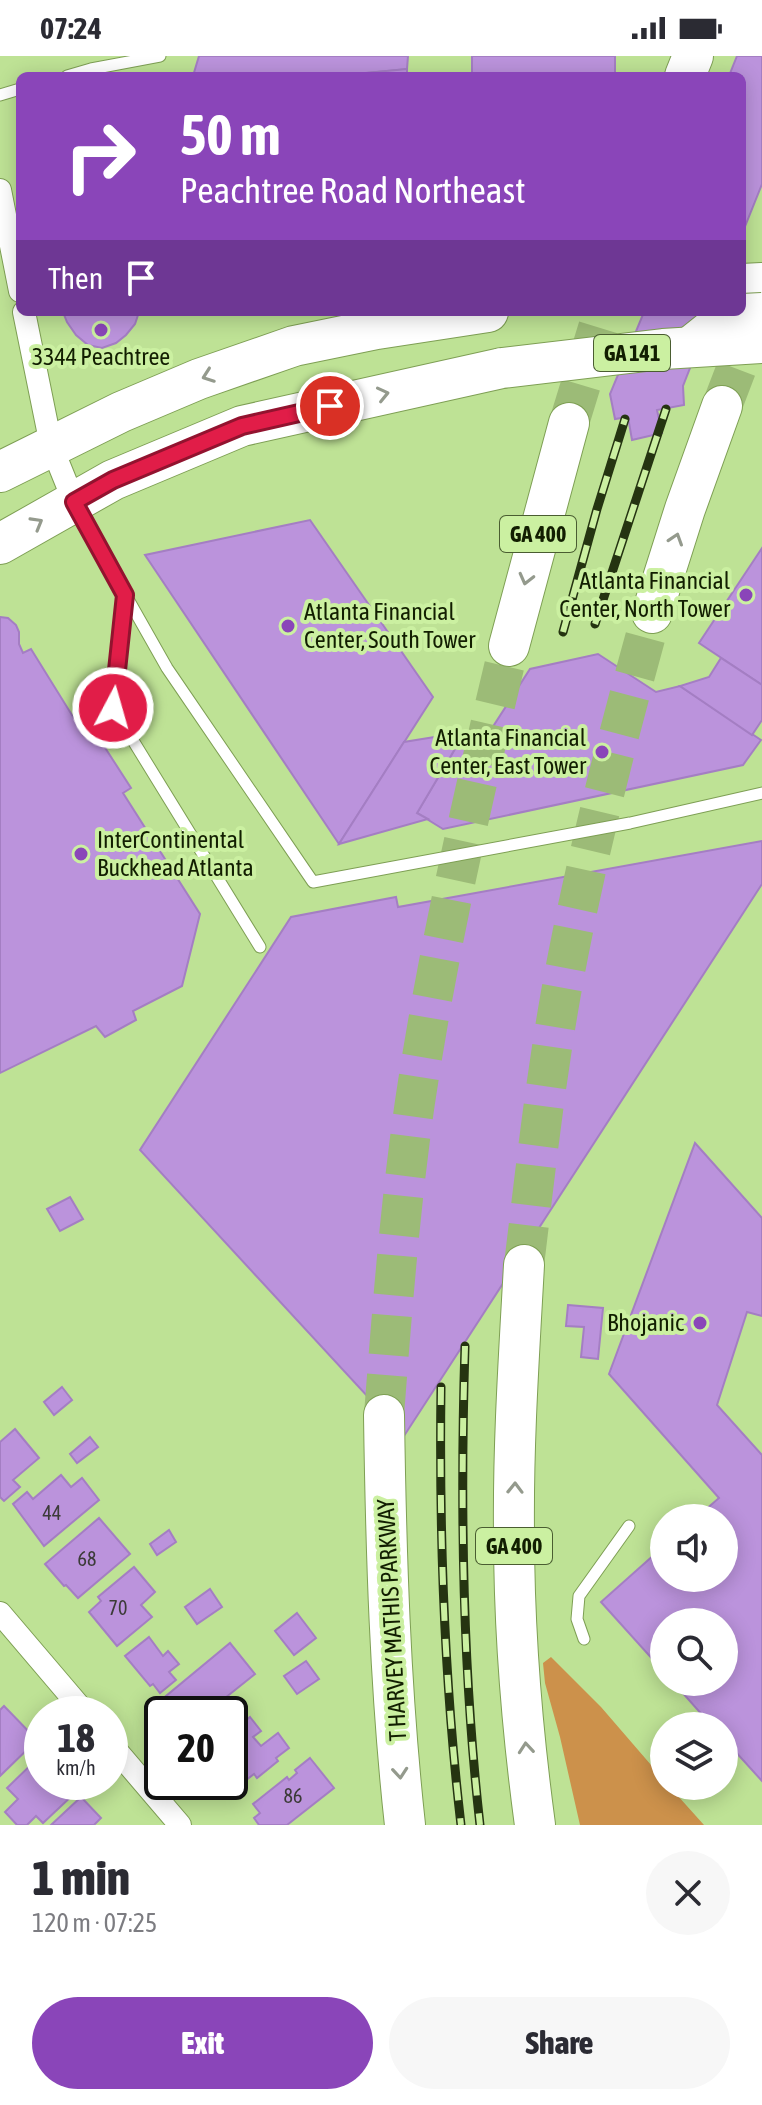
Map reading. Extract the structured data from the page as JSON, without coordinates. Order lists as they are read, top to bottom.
{
  "streets": {
    "highway": ["GA 141", "GA 400", "T HARVEY MATHIS PARKWAY"]
  },
  "places": [
    "3344 Peachtree",
    "Atlanta Financial Center, North Tower",
    "Atlanta Financial Center, South Tower",
    "Atlanta Financial Center, East Tower",
    "InterContinental Buckhead Atlanta",
    "Bhojanic"
  ],
  "house_numbers": [
    "44",
    "68",
    "70",
    "86"
  ],
  "page": {
    "status": "07:24",
    "turn": ["50 m", "Peachtree Road Northeast"],
    "then": "Then",
    "speed": "18 km/h",
    "limit": "20",
    "heading": ["1 min", "120 m · 07:25"],
    "buttons": ["Exit", "Share"]
  }
}
